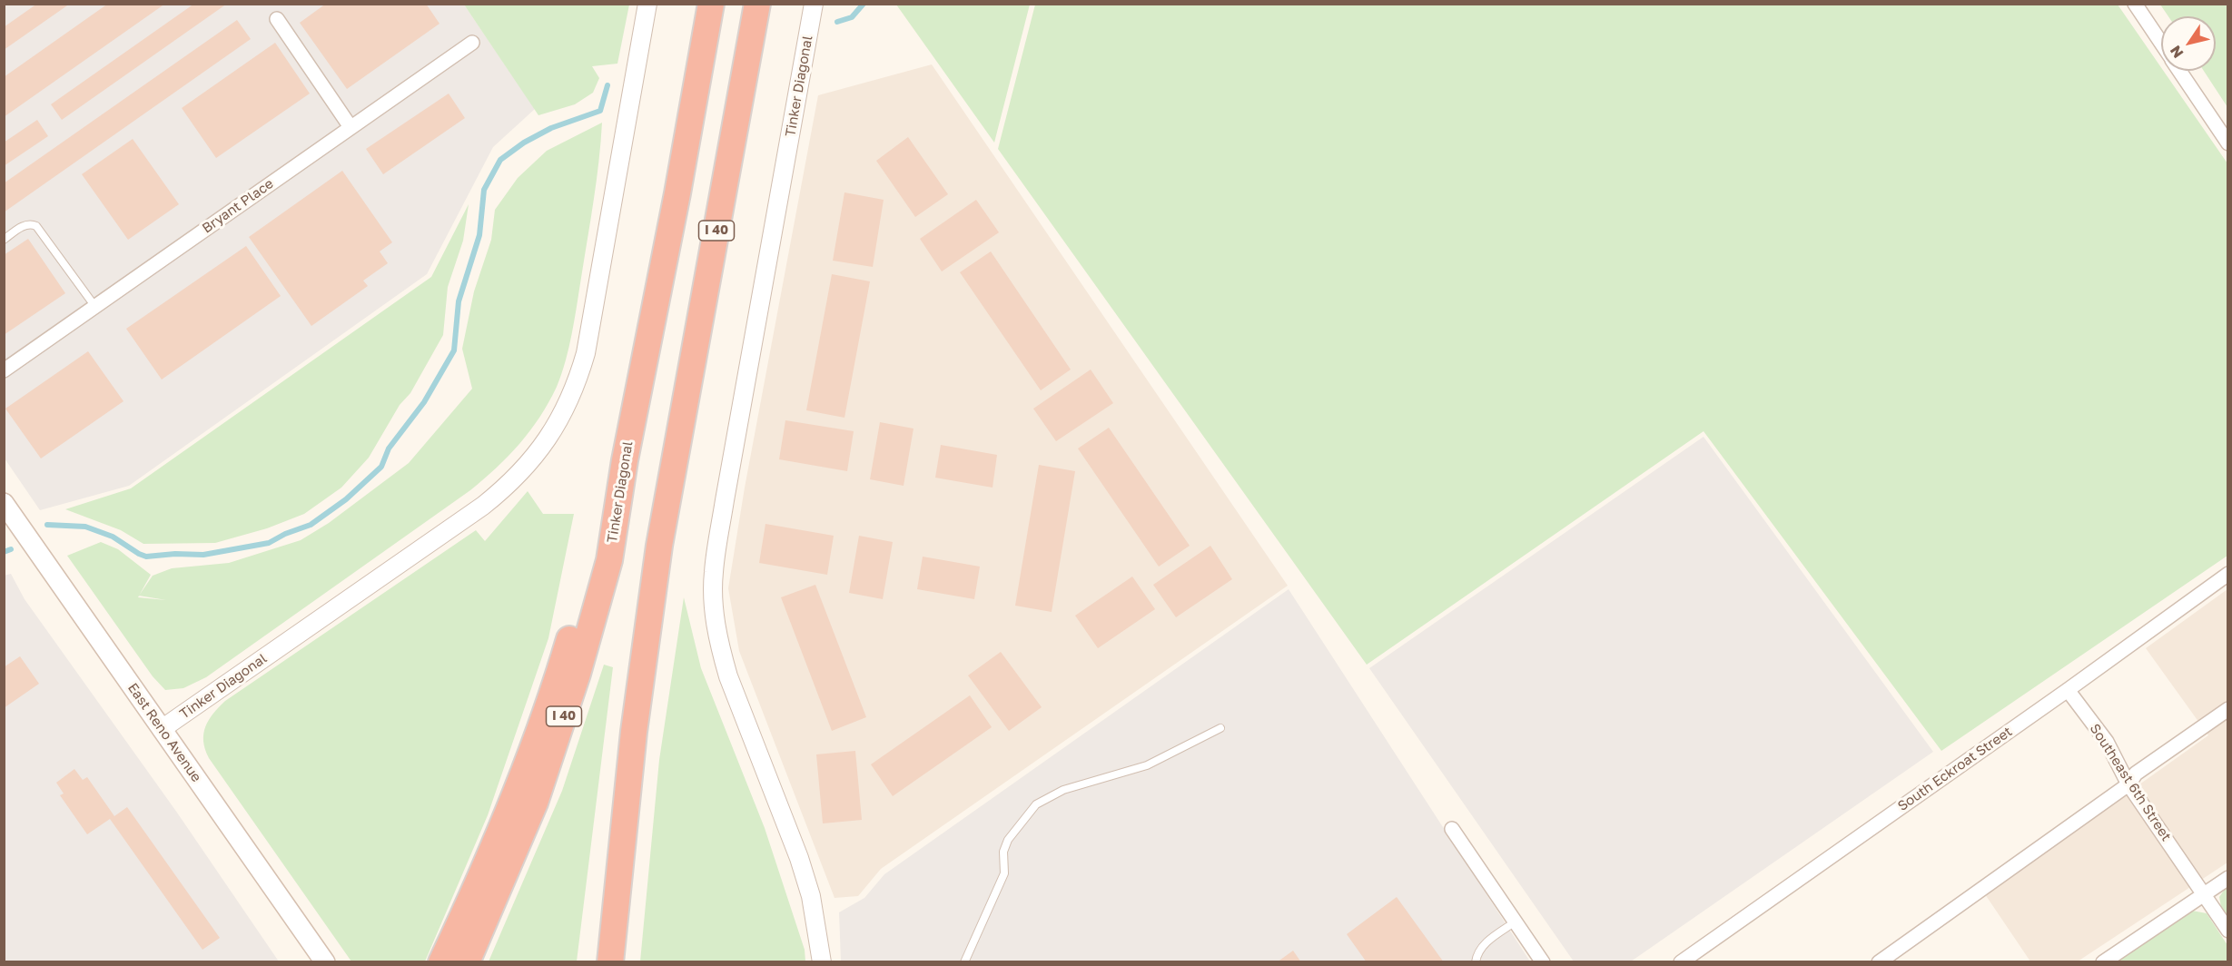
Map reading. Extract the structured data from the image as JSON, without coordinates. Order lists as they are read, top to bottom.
{
  "streets": {
    "highway": ["Tinker Diagonal", "I 40"],
    "main road": ["East Reno Avenue"],
    "street": ["Bryant Place", "South Eckroat Street", "Southeast 6th Street"]
  },
  "crossings": [
    ["Tinker Diagonal", "East Reno Avenue"],
    ["South Eckroat Street", "Southeast 6th Street"]
  ],
  "north": "bottom left"
}
